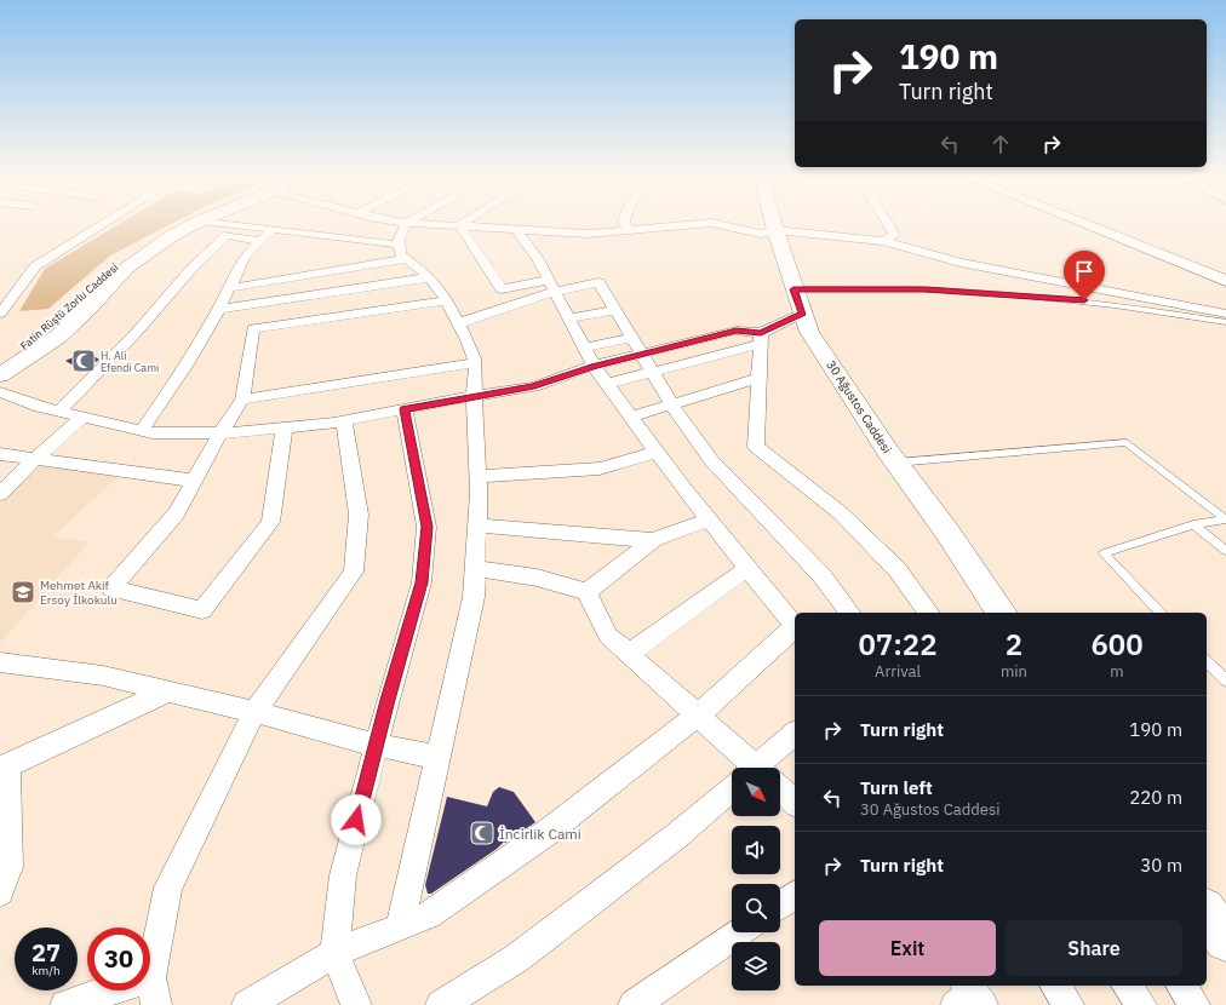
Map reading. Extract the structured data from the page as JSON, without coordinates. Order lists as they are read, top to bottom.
{
  "streets": {
    "main road": ["Fatin Rüştü Zorlu Caddesi", "30 Ağustos Caddesi"]
  },
  "places": {
    "mosque": ["H. Ali Efendi Cami", "İncirlik Cami"],
    "school or university": ["Mehmet Akif Ersoy İlkokulu"]
  },
  "north": "bottom right",
  "page": {
    "turn": ["190 m", "Turn right"],
    "eta": [
      "07:22",
      "Arrival",
      "2",
      "min",
      "600",
      "m"
    ],
    "list": [
      {
        "name": "Turn right",
        "value": "190 m"
      },
      {
        "name": "Turn left",
        "note": "30 Ağustos Caddesi",
        "value": "220 m"
      },
      {
        "name": "Turn right",
        "value": "30 m"
      }
    ],
    "buttons": ["Exit", "Share"],
    "speed": "27 km/h",
    "limit": "30"
  }
}
